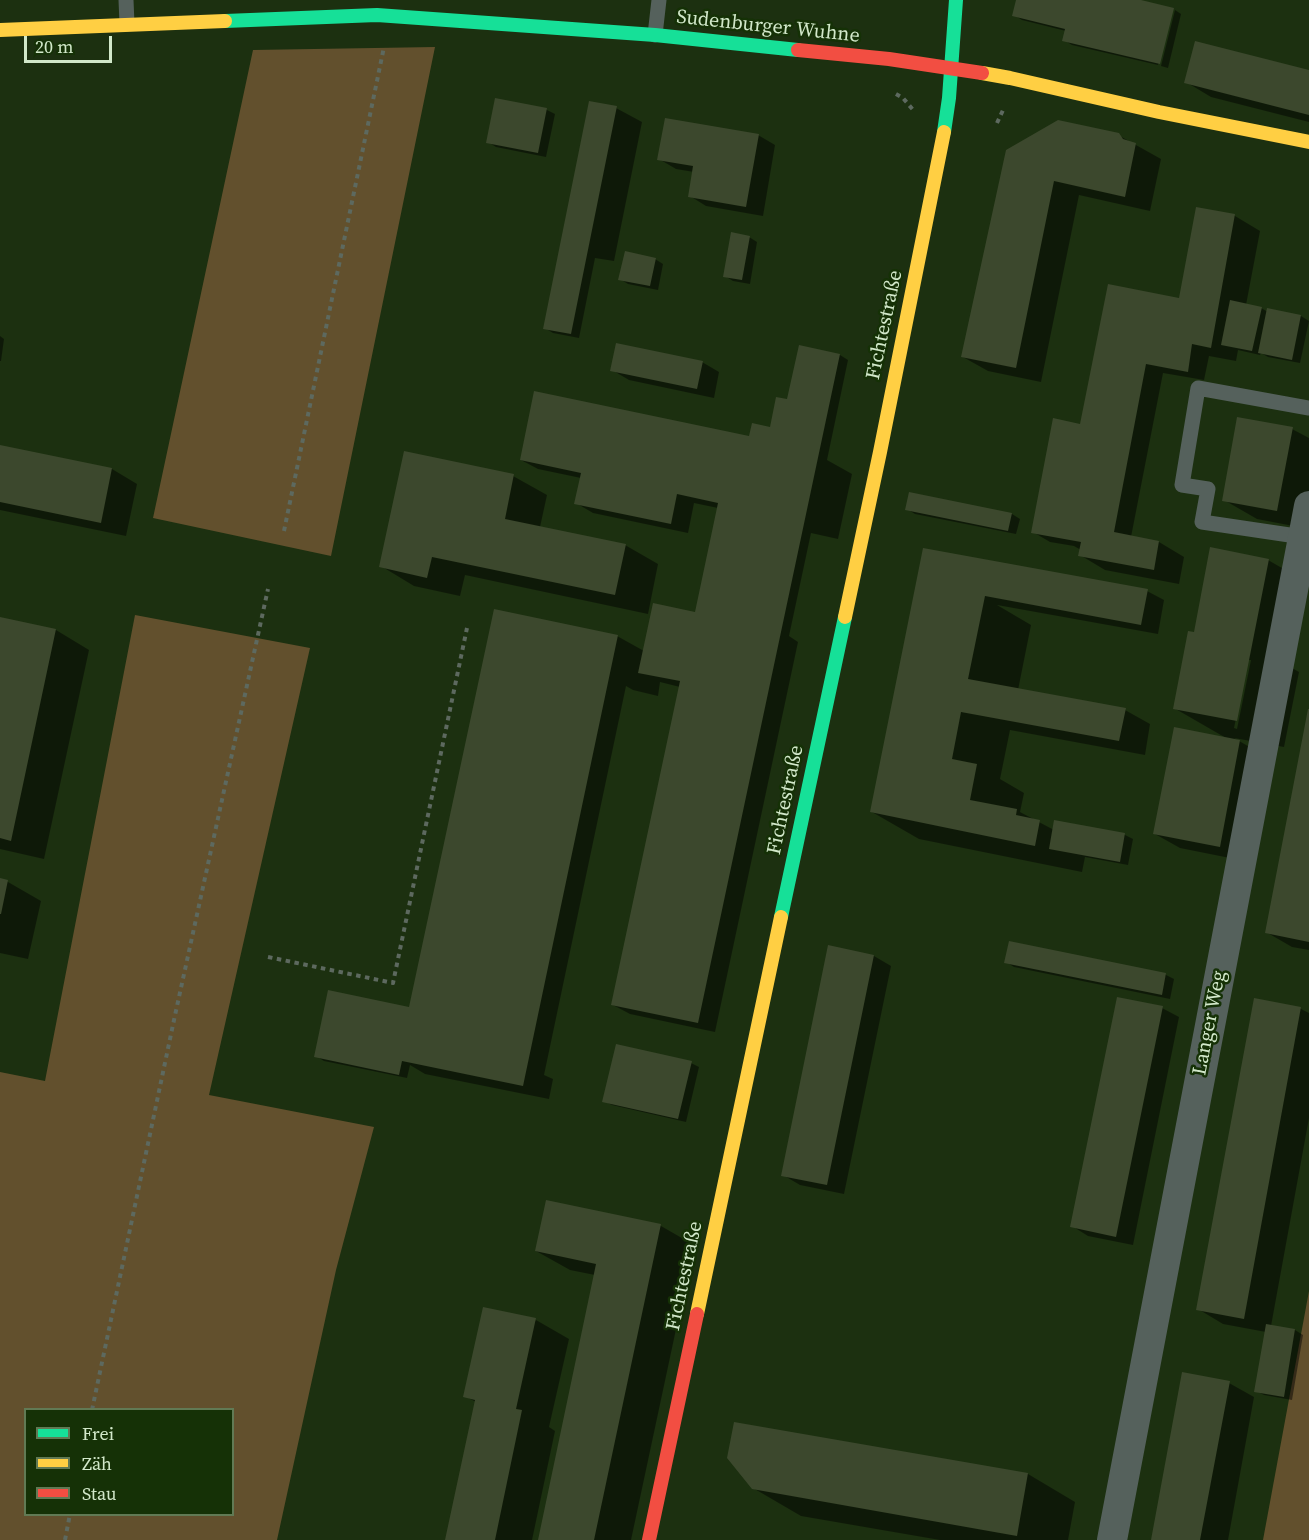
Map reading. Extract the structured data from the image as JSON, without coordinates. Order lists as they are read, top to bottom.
{
  "streets": {
    "street": ["Sudenburger Wuhne", "Fichtestraße", "Langer Weg"]
  },
  "crossings": [
    ["Sudenburger Wuhne", "Fichtestraße"]
  ],
  "legend": ["Frei", "Zäh", "Stau"],
  "scale_bar": "20 m"
}
